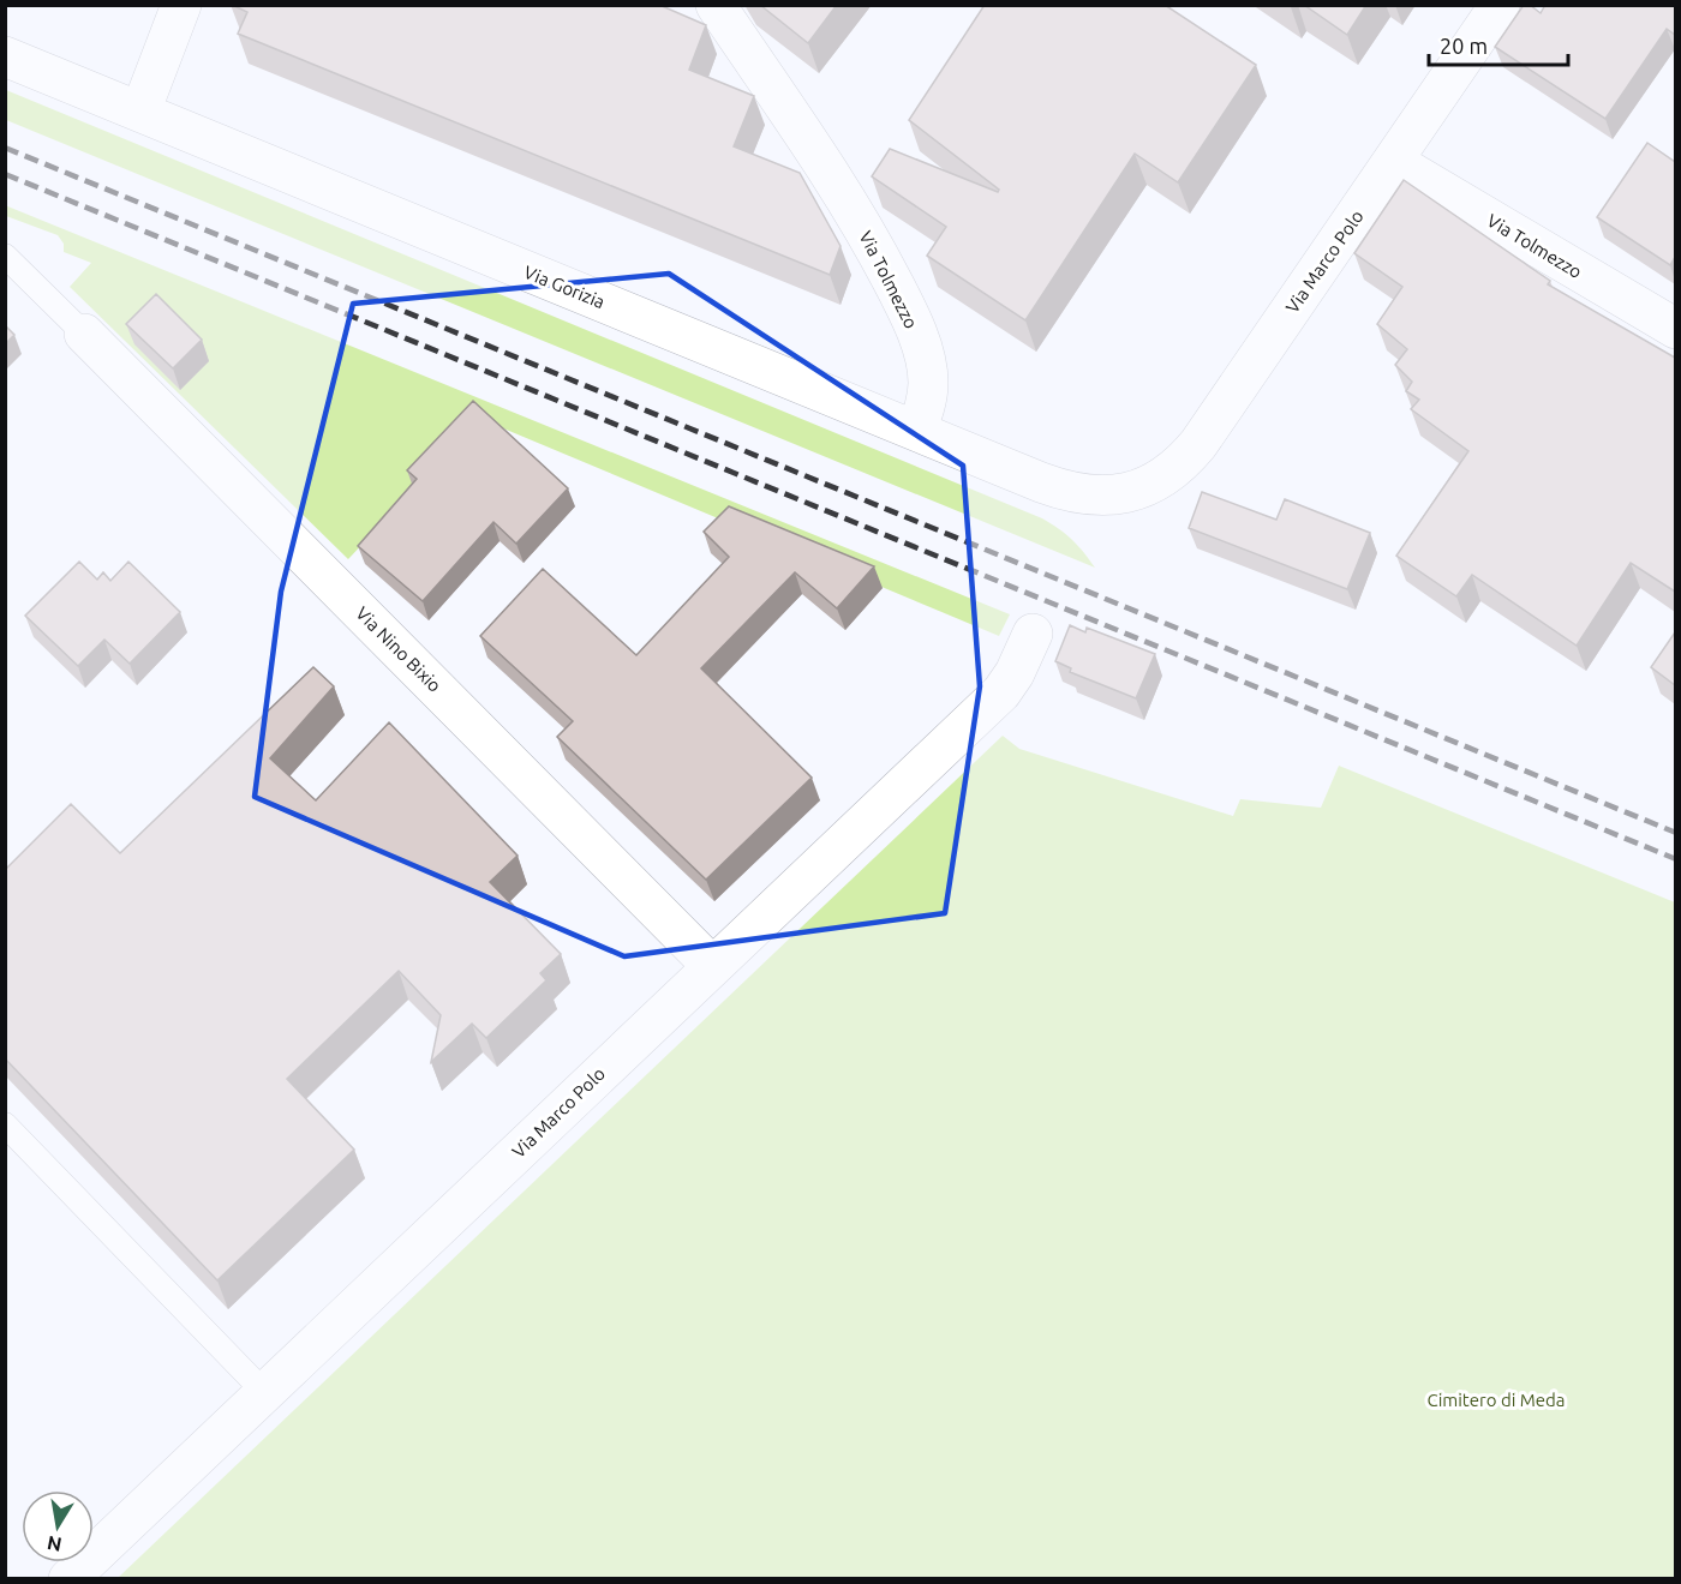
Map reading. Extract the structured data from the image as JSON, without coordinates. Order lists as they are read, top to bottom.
{
  "streets": {
    "street": [
      "Via Tolmezzo",
      "Via Marco Polo",
      "Via Gorizia",
      "Via Nino Bixio"
    ]
  },
  "crossings": [
    ["Via Tolmezzo", "Via Marco Polo"],
    ["Via Tolmezzo", "Via Gorizia"],
    ["Via Marco Polo", "Via Gorizia"],
    ["Via Marco Polo", "Via Nino Bixio"]
  ],
  "parks": ["Cimitero di Meda"],
  "scale_bar": "20 m",
  "north": "bottom"
}
